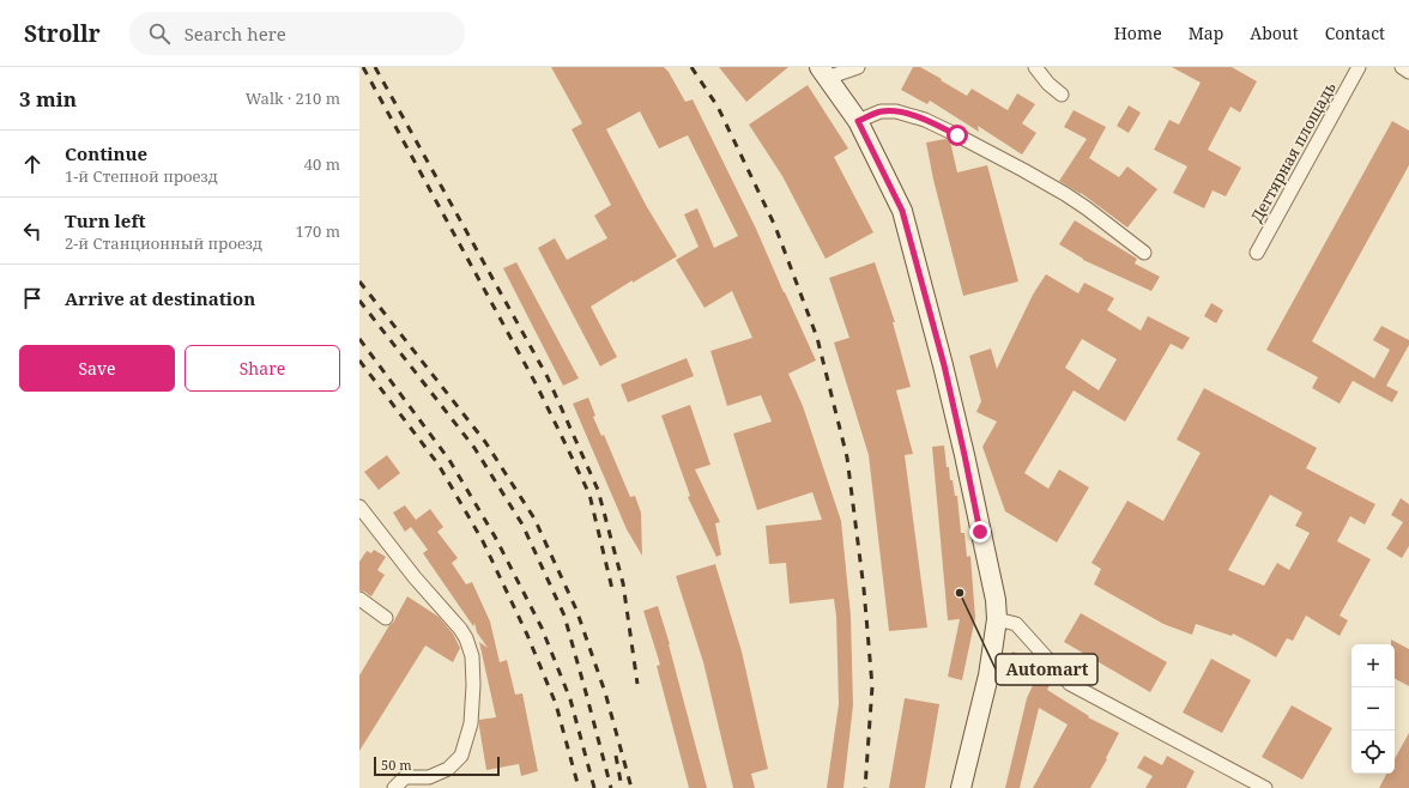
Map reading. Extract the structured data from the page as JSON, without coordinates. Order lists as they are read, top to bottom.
{
  "streets": {
    "street": ["Дегтярная площадь"]
  },
  "places": ["Automart"],
  "scale_bar": "50 m",
  "page": {
    "header": "Strollr",
    "search": "Search here",
    "nav": [
      "Home",
      "Map",
      "About",
      "Contact"
    ],
    "heading": ["3 min", "Walk · 210 m"],
    "list": [
      ["Continue", "1-й Степной проезд", "40 m"],
      ["Turn left", "2-й Станционный проезд", "170 m"],
      "Arrive at destination"
    ],
    "buttons": ["Save", "Share"],
    "map_buttons": ["+", "−"],
    "scale": "50 m"
  }
}
